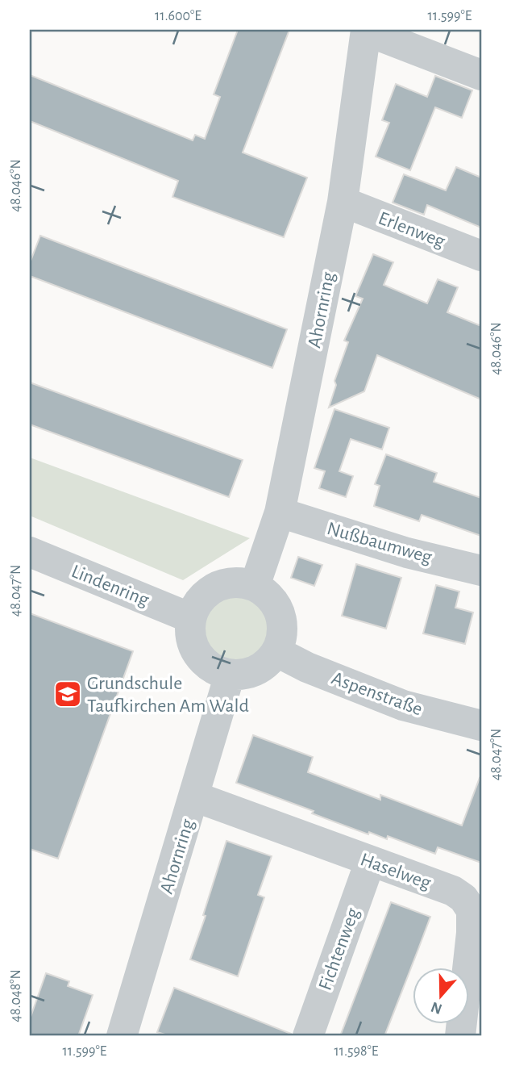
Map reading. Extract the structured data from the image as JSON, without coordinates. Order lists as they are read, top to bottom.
{
  "streets": {
    "street": [
      "Erlenweg",
      "Ahornring",
      "Nußbaumweg",
      "Lindenring",
      "Aspenstraße",
      "Haselweg",
      "Fichtenweg"
    ]
  },
  "crossings": [
    ["Erlenweg", "Ahornring"],
    ["Ahornring", "Nußbaumweg"],
    ["Ahornring", "Lindenring"],
    ["Ahornring", "Aspenstraße"],
    ["Ahornring", "Haselweg"],
    ["Lindenring", "Aspenstraße"],
    ["Haselweg", "Fichtenweg"]
  ],
  "places": {
    "school or university": ["Grundschule Taufkirchen Am Wald"]
  },
  "north": "bottom",
  "coordinates": [
    "11.600°E",
    "11.599°E",
    "48.046°N",
    "48.047°N",
    "48.048°N",
    "11.598°E"
  ]
}
